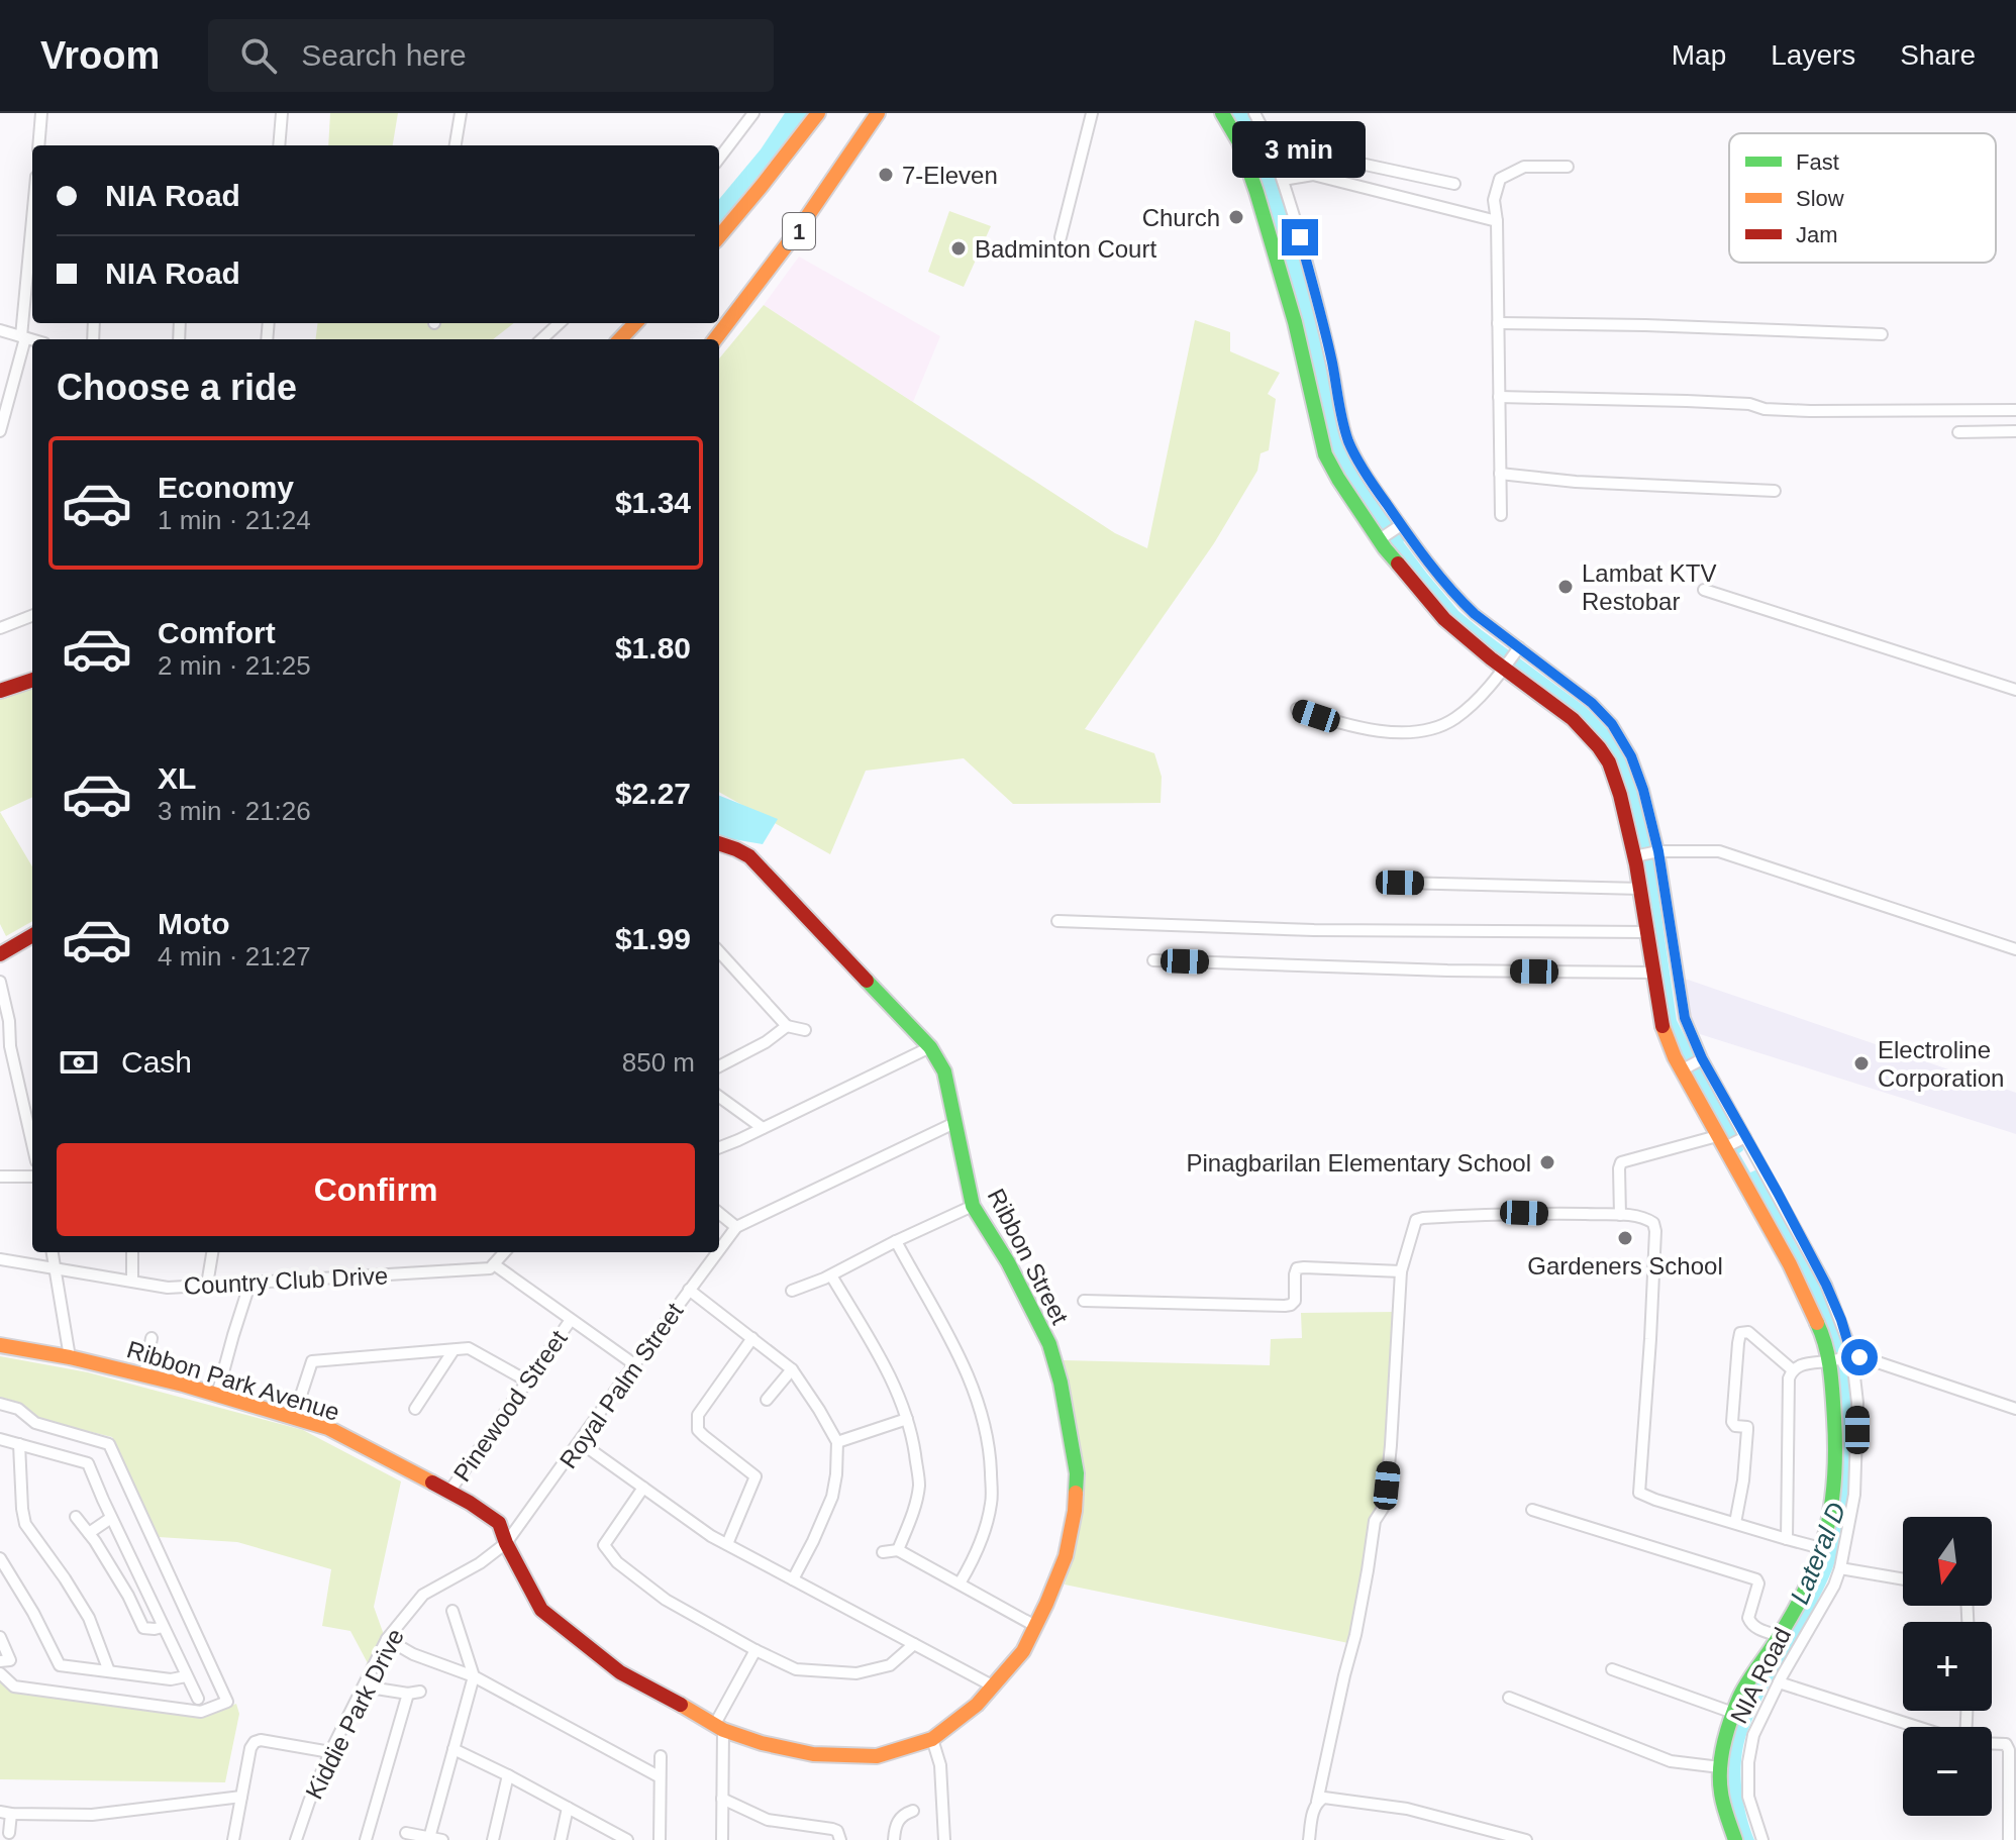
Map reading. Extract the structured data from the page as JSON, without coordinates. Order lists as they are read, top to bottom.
{
  "streets": {
    "main road": ["1", "Ribbon Street", "Ribbon Park Avenue"],
    "street": [
      "Country Club Drive",
      "Royal Palm Street",
      "Pinewood Street",
      "NIA Road",
      "Kiddie Park Drive"
    ]
  },
  "crossings": [
    ["Ribbon Street", "Ribbon Park Avenue"],
    ["Ribbon Park Avenue", "Royal Palm Street"],
    ["Ribbon Park Avenue", "Pinewood Street"],
    ["Ribbon Park Avenue", "Kiddie Park Drive"],
    ["Royal Palm Street", "Kiddie Park Drive"]
  ],
  "water": ["Lateral D"],
  "places": [
    "7-Eleven",
    "Church",
    "Badminton Court",
    "Lambat KTV Restobar",
    "Electroline Corporation",
    "Pinagbarilan Elementary School",
    "Gardeners School"
  ],
  "legend": ["Fast", "Slow", "Jam"],
  "north": "bottom",
  "page": {
    "header": "Vroom",
    "search": "Search here",
    "nav": ["Map", "Layers", "Share"],
    "bubble": "3 min",
    "banner": ["NIA Road", "NIA Road"],
    "heading": "Choose a ride",
    "list": [
      {
        "name": "Economy",
        "note": "1 min · 21:24",
        "value": "$1.34"
      },
      {
        "name": "Comfort",
        "note": "2 min · 21:25",
        "value": "$1.80"
      },
      {
        "name": "XL",
        "note": "3 min · 21:26",
        "value": "$2.27"
      },
      {
        "name": "Moto",
        "note": "4 min · 21:27",
        "value": "$1.99"
      }
    ],
    "pay": ["Cash", "850 m"],
    "buttons": "Confirm",
    "map_buttons": ["+", "−"]
  }
}
